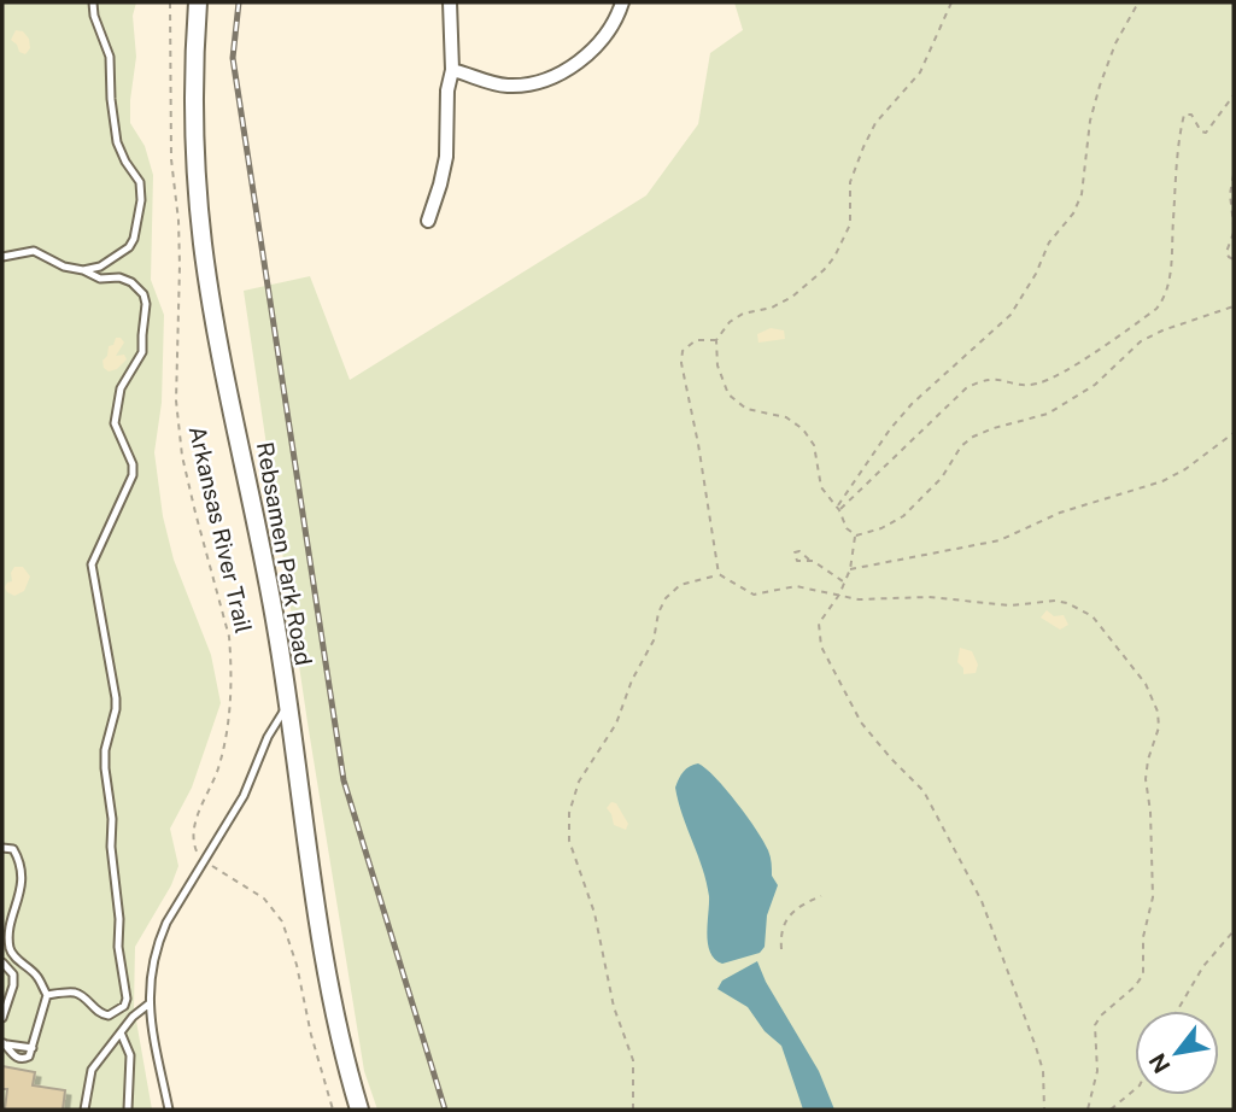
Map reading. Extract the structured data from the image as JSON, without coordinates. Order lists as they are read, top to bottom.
{
  "streets": {
    "street": ["Rebsamen Park Road"],
    "path": ["Arkansas River Trail"]
  },
  "north": "bottom left"
}
